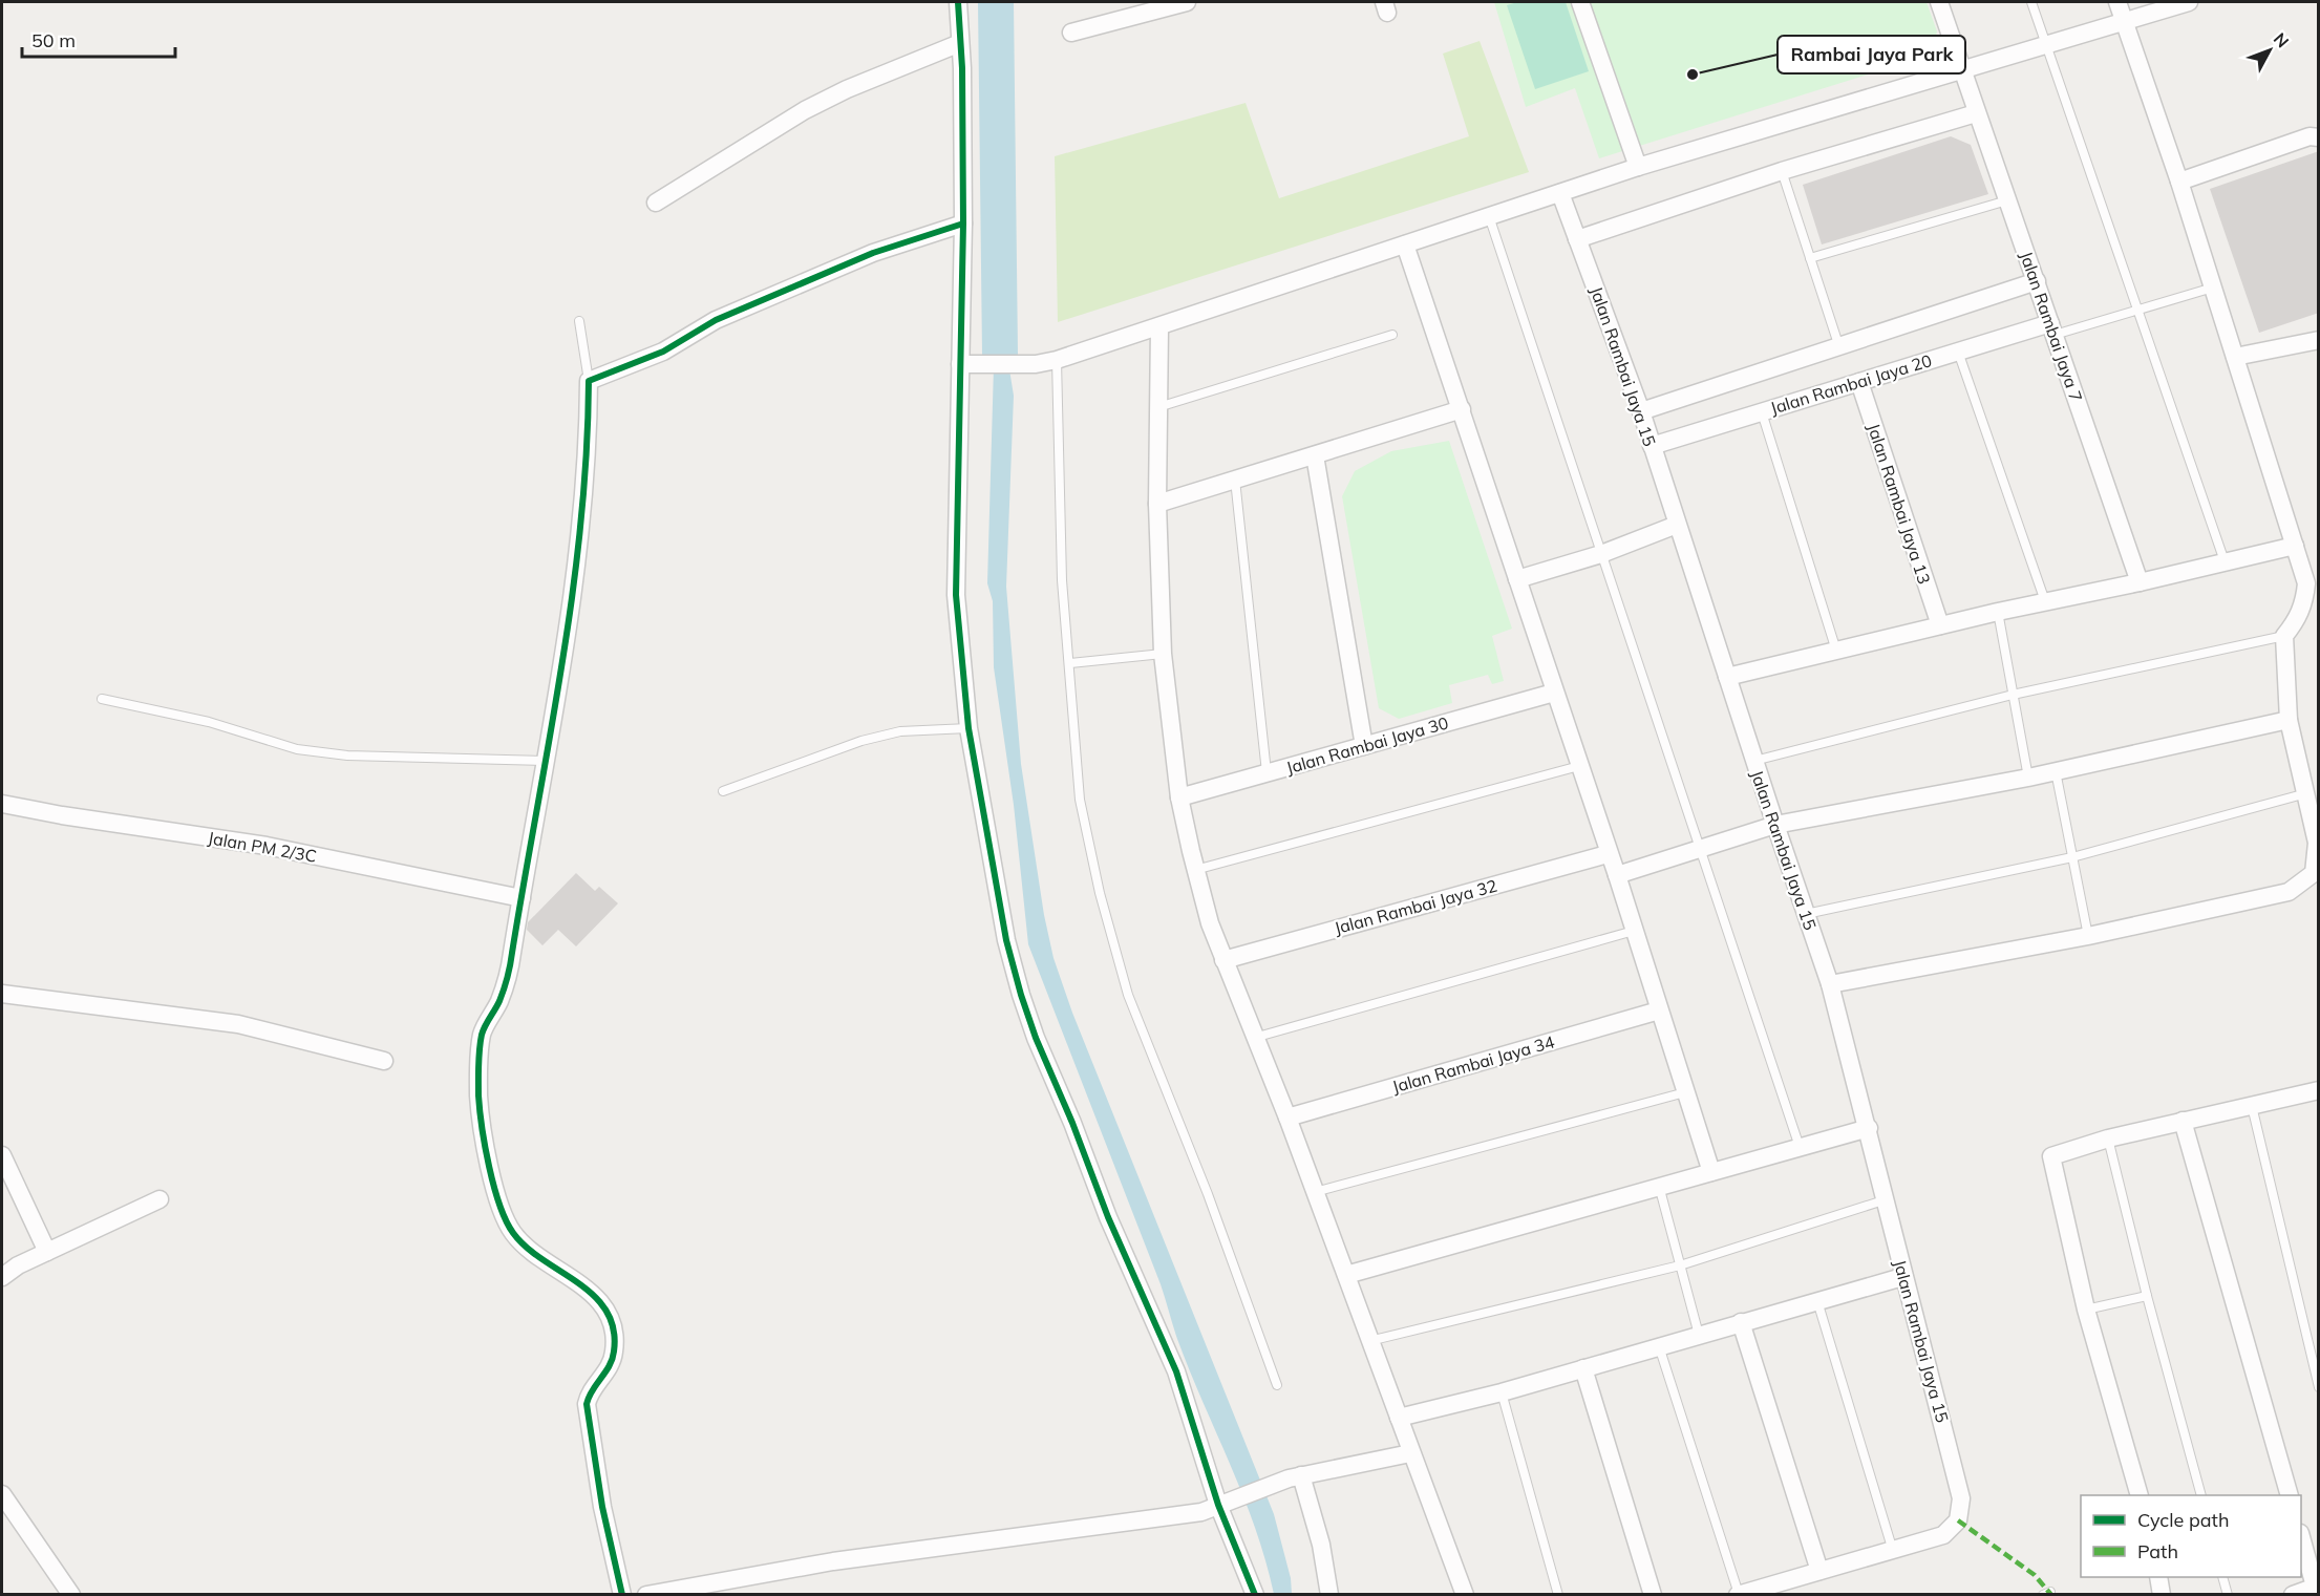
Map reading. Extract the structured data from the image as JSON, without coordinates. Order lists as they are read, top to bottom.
{
  "streets": {
    "street": [
      "Jalan Rambai Jaya 7",
      "Jalan Rambai Jaya 15",
      "Jalan Rambai Jaya 20",
      "Jalan Rambai Jaya 13",
      "Jalan Rambai Jaya 30",
      "Jalan PM 2/3C",
      "Jalan Rambai Jaya 32",
      "Jalan Rambai Jaya 34"
    ]
  },
  "crossings": [
    ["Jalan Rambai Jaya 7", "Jalan Rambai Jaya 20"],
    ["Jalan Rambai Jaya 15", "Jalan Rambai Jaya 20"],
    ["Jalan Rambai Jaya 20", "Jalan Rambai Jaya 13"]
  ],
  "places": ["Rambai Jaya Park"],
  "legend": ["Cycle path", "Path"],
  "scale_bar": "50 m",
  "north": "top right"
}
